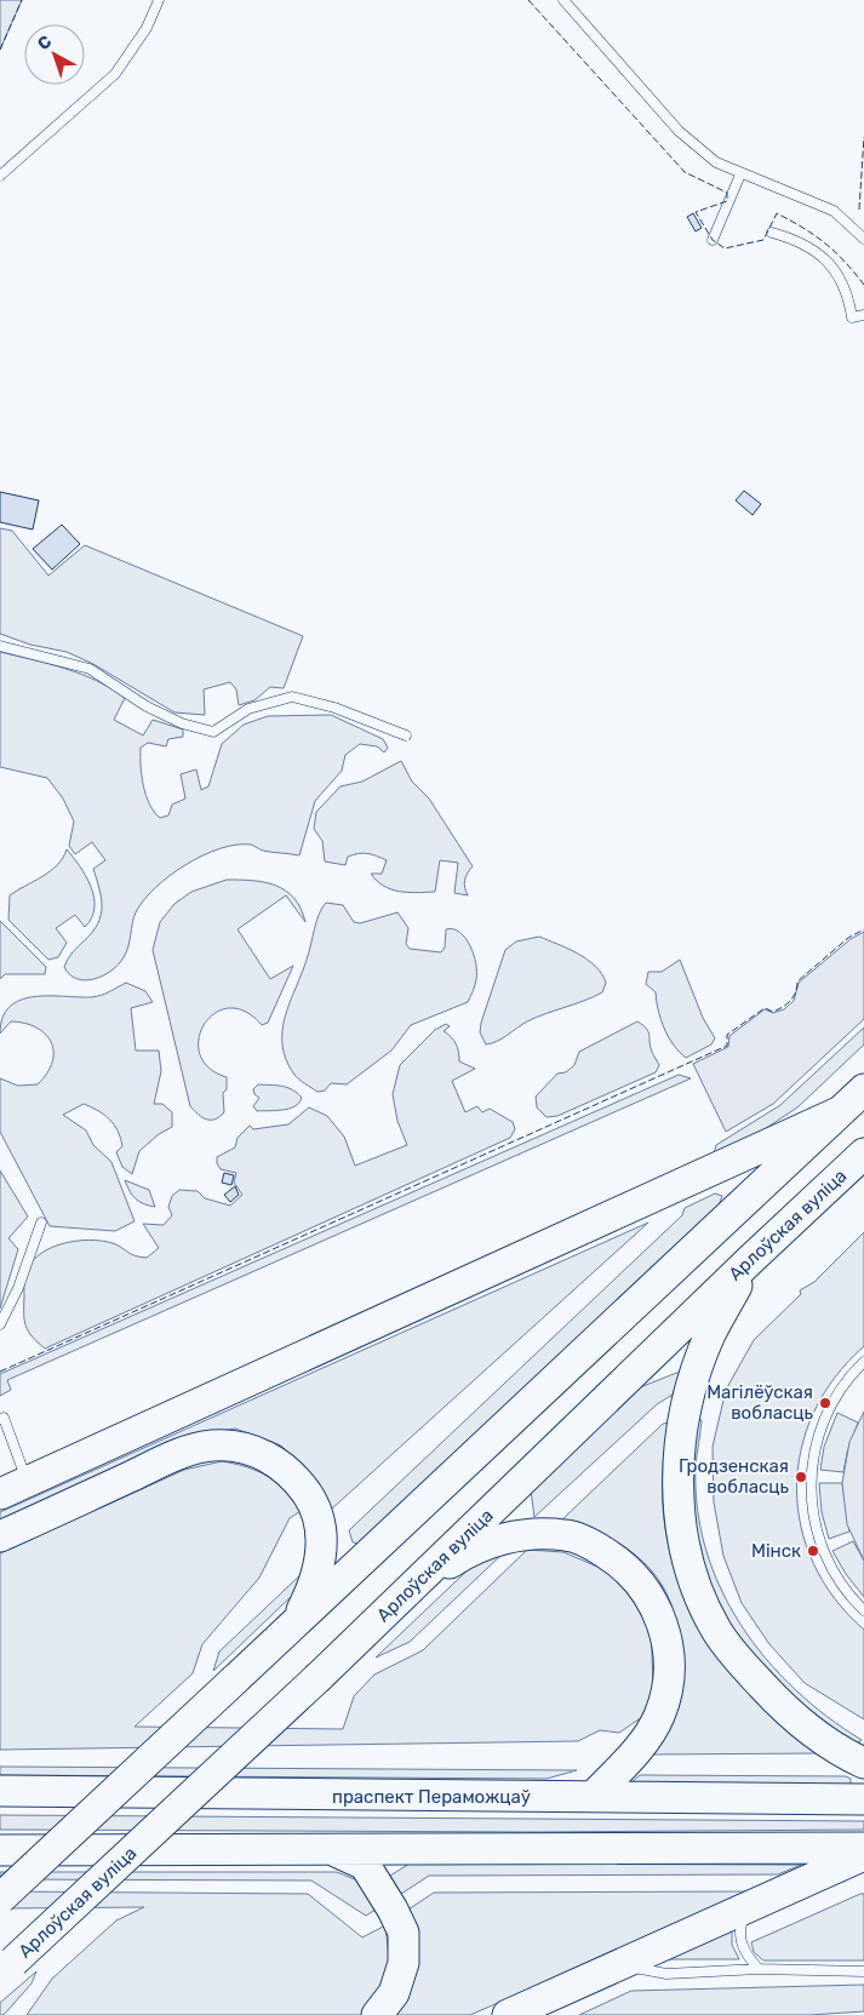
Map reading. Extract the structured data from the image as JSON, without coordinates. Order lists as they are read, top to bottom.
{
  "streets": {
    "main road": ["Арлоўская вуліца", "праспект Пераможцаў"]
  },
  "places": ["Магілёўская вобласць", "Гродзенская вобласць", "Мінск"],
  "north": "top left"
}
